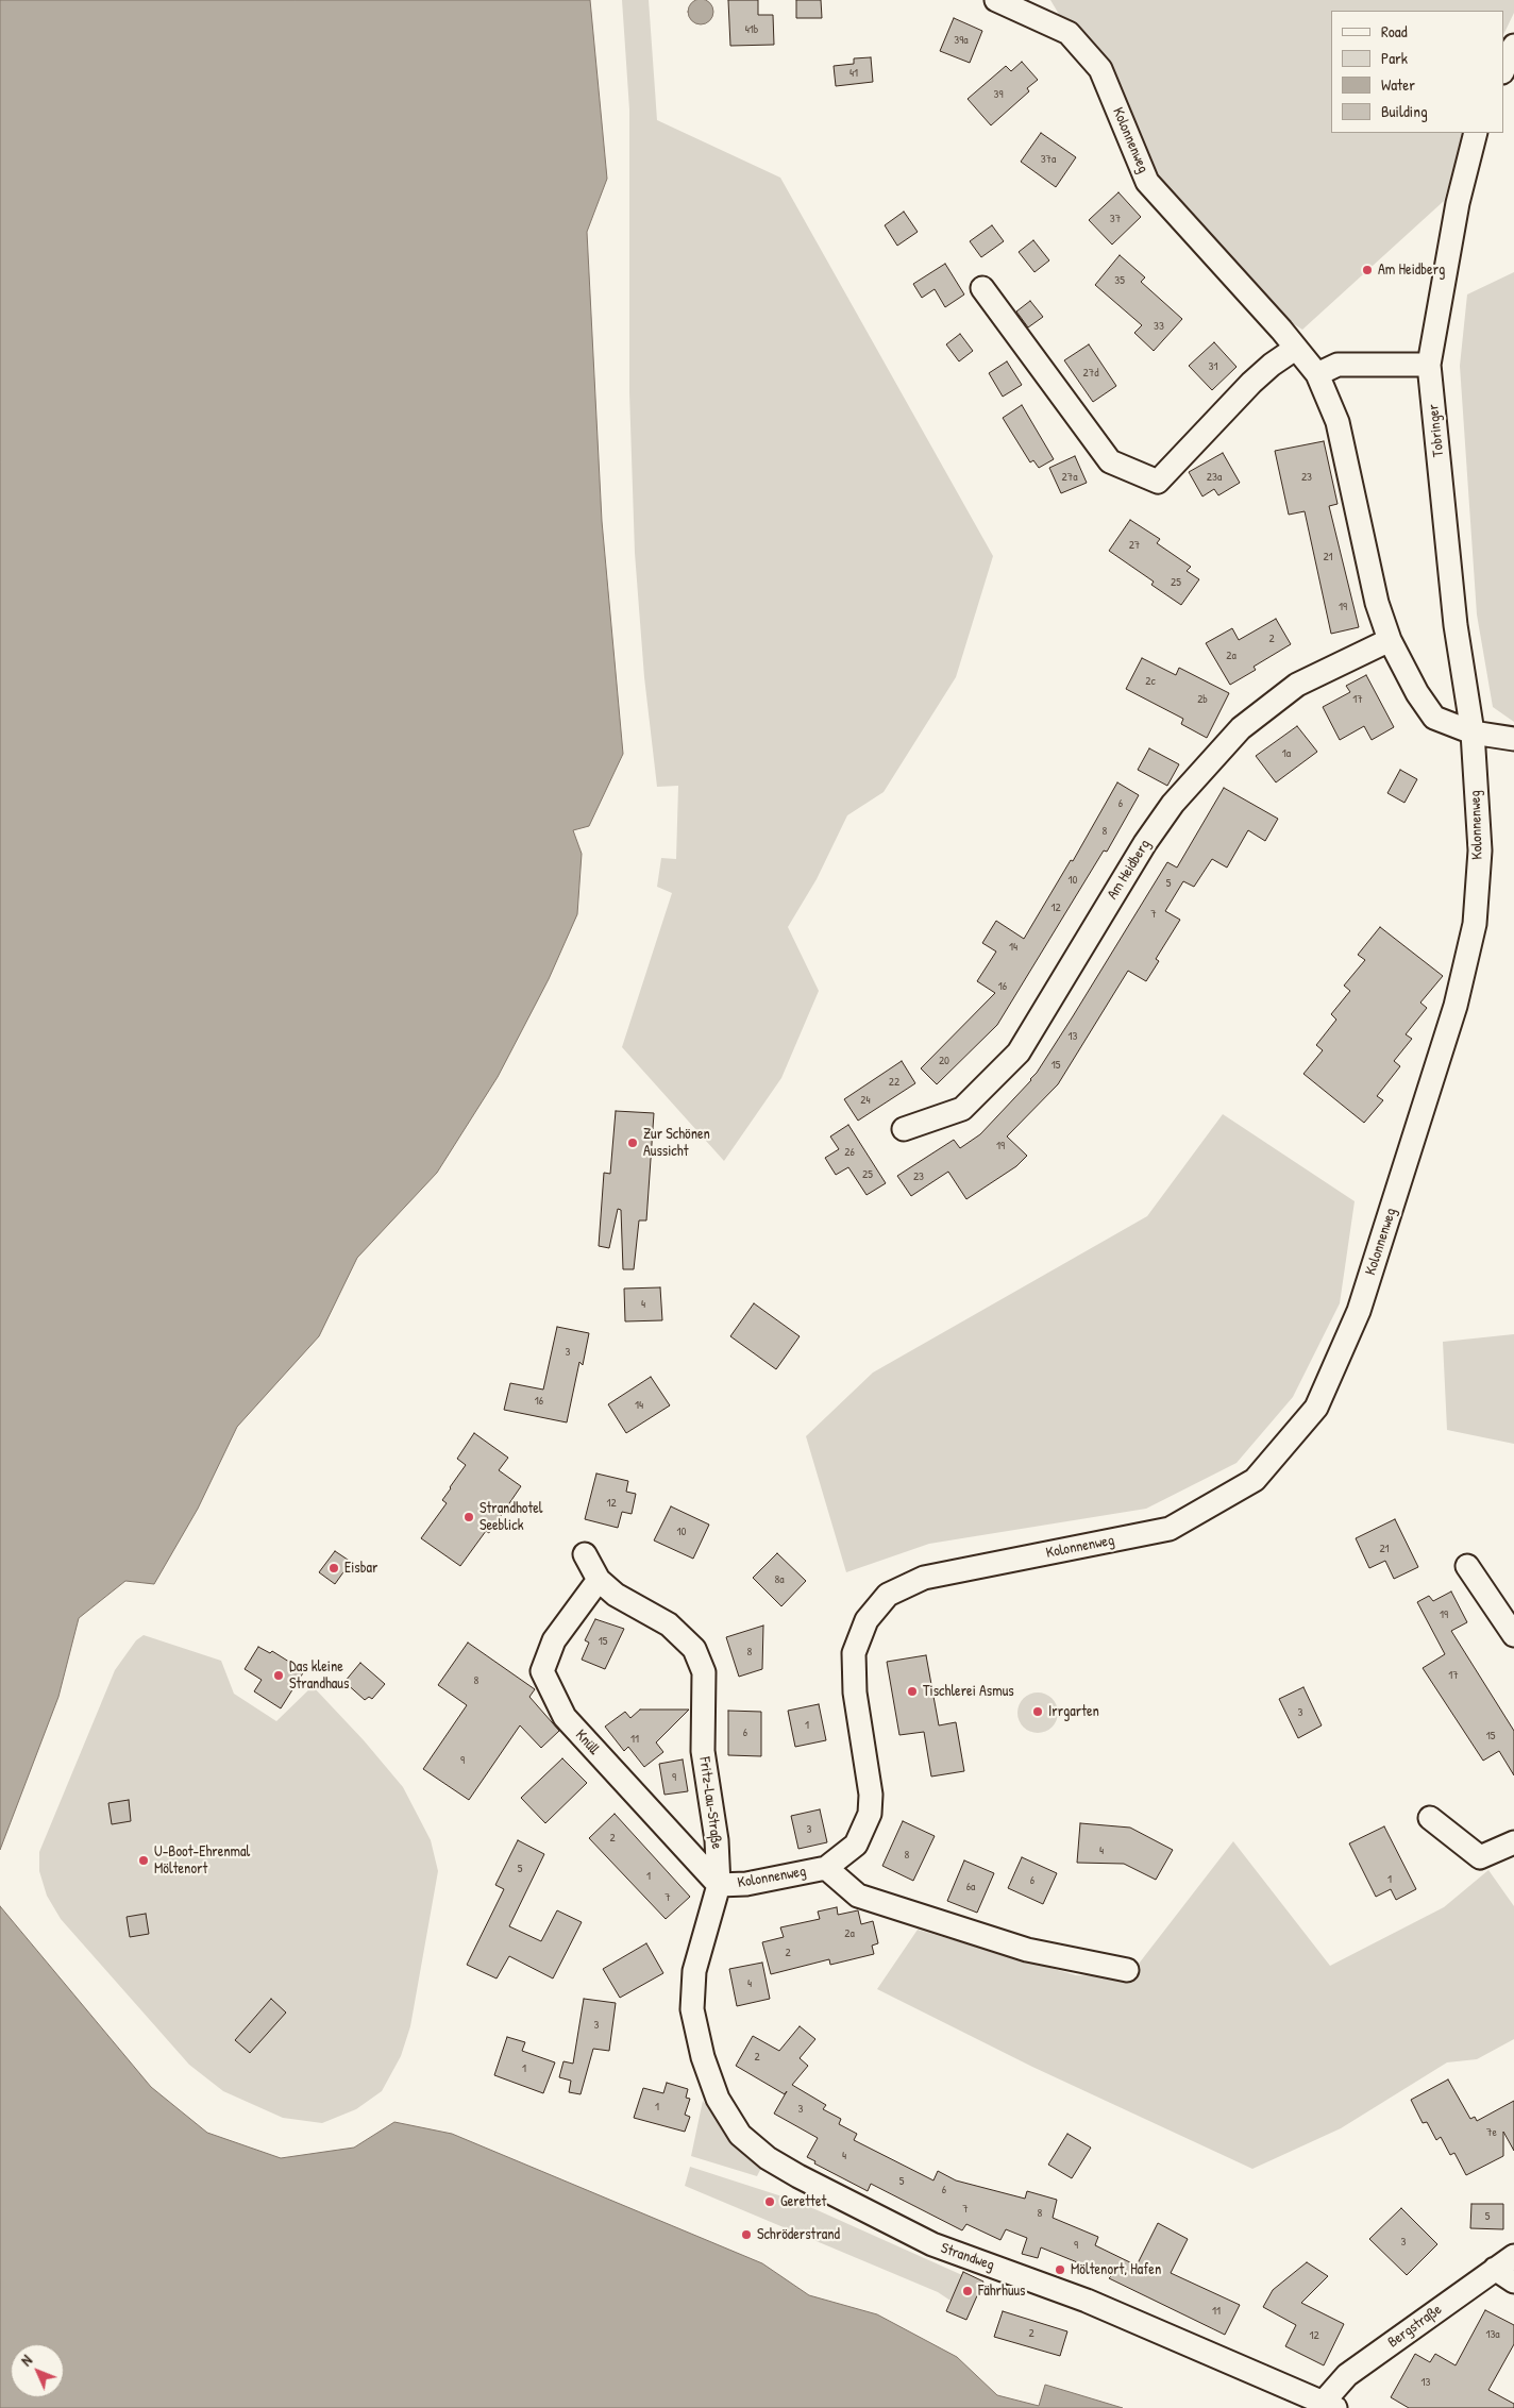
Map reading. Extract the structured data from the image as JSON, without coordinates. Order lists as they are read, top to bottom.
{
  "streets": {
    "street": [
      "Kolonnenweg",
      "Tobringer",
      "Am Heidberg",
      "Knüll",
      "Fritz-Lau-Straße",
      "Strandweg",
      "Bergstraße"
    ]
  },
  "crossings": [
    ["Kolonnenweg", "Tobringer"],
    ["Kolonnenweg", "Am Heidberg"],
    ["Kolonnenweg", "Knüll"],
    ["Kolonnenweg", "Fritz-Lau-Straße"],
    ["Knüll", "Fritz-Lau-Straße"],
    ["Fritz-Lau-Straße", "Strandweg"],
    ["Strandweg", "Bergstraße"]
  ],
  "places": [
    "Am Heidberg",
    "Zur Schönen Aussicht",
    "Strandhotel Seeblick",
    "Eisbar",
    "Das kleine Strandhaus",
    "Tischlerei Asmus",
    "Irrgarten",
    "U-Boot-Ehrenmal Möltenort",
    "Gerettet",
    "Schröderstrand",
    "Möltenort, Hafen",
    "Fährhuus"
  ],
  "house_numbers": [
    "41b",
    "39a",
    "41",
    "39",
    "37a",
    "37",
    "35",
    "33",
    "31",
    "27d",
    "27a",
    "23a",
    "23",
    "27",
    "21",
    "25",
    "19",
    "2",
    "2a",
    "2c",
    "2b",
    "17",
    "1a",
    "6",
    "8",
    "10",
    "5",
    "12",
    "7",
    "14",
    "16",
    "13",
    "20",
    "15",
    "22",
    "24",
    "19",
    "26",
    "25",
    "23",
    "4",
    "3",
    "16",
    "14",
    "12",
    "10",
    "21",
    "8a",
    "19",
    "15",
    "8",
    "17",
    "8",
    "3",
    "1",
    "6",
    "15",
    "11",
    "9",
    "9",
    "3",
    "2",
    "4",
    "8",
    "5",
    "1",
    "1",
    "6",
    "6a",
    "7",
    "2a",
    "2",
    "4",
    "3",
    "2",
    "1",
    "1",
    "3",
    "7e",
    "4",
    "5",
    "6",
    "7",
    "8",
    "5",
    "3",
    "9",
    "11",
    "2",
    "13a",
    "12",
    "13"
  ],
  "legend": [
    "Road",
    "Park",
    "Water",
    "Building"
  ],
  "north": "top left"
}
